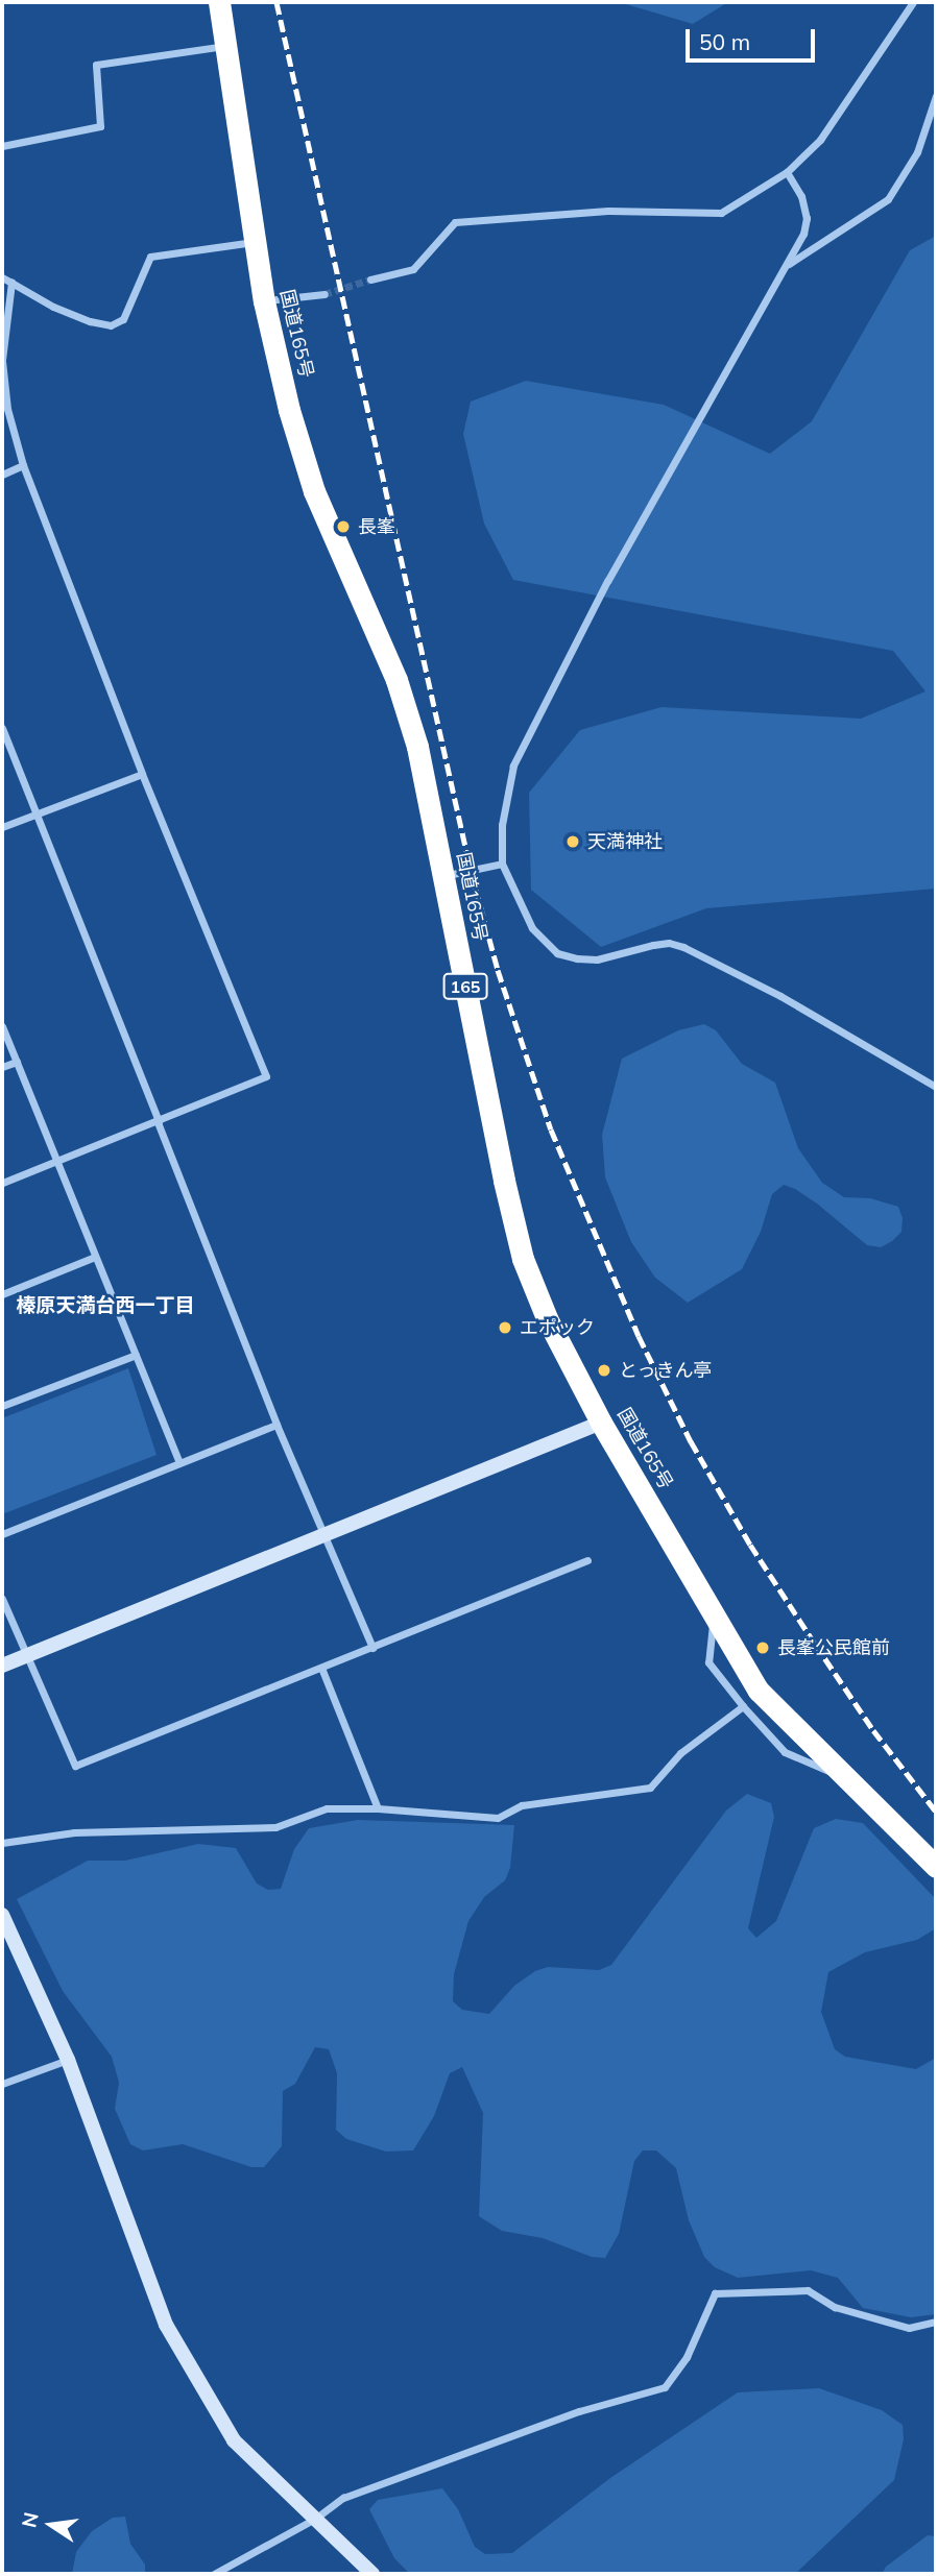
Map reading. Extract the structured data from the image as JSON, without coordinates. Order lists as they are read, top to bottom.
{
  "streets": {
    "highway": ["国道165号", "165"]
  },
  "districts": ["榛原天満台西一丁目"],
  "places": [
    "長峯",
    "天満神社",
    "エポック",
    "とっきん亭",
    "長峯公民館前"
  ],
  "scale_bar": "50 m",
  "north": "left"
}
